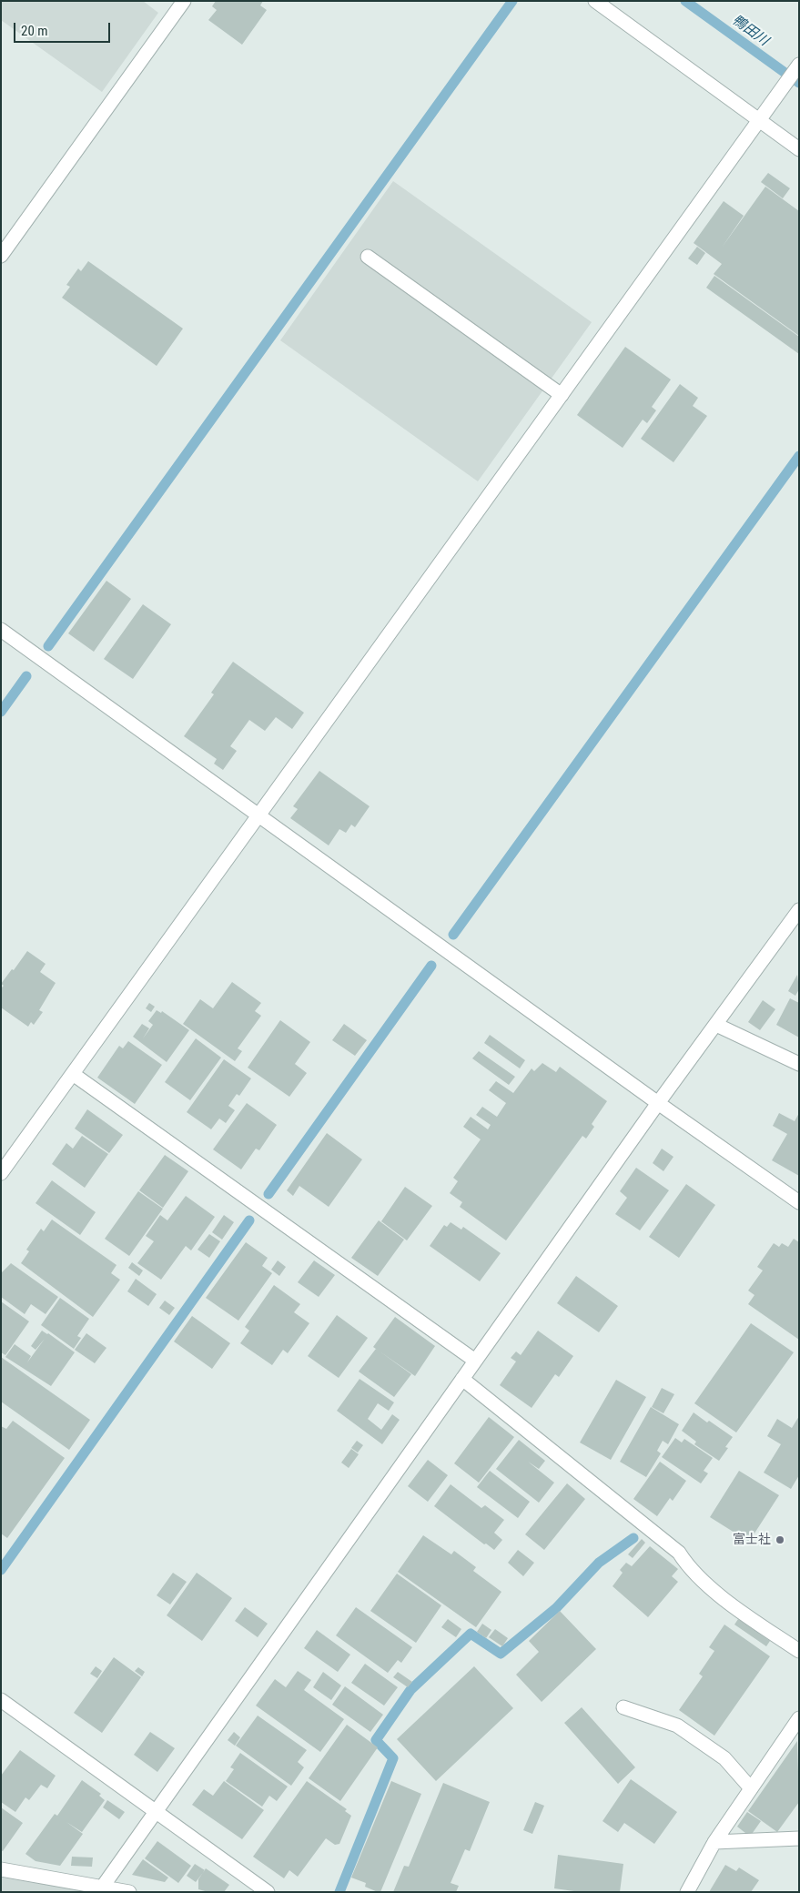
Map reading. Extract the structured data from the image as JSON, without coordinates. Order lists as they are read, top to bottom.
{
  "water": ["鴨田川"],
  "places": ["富士社"],
  "scale_bar": "20 m"
}
